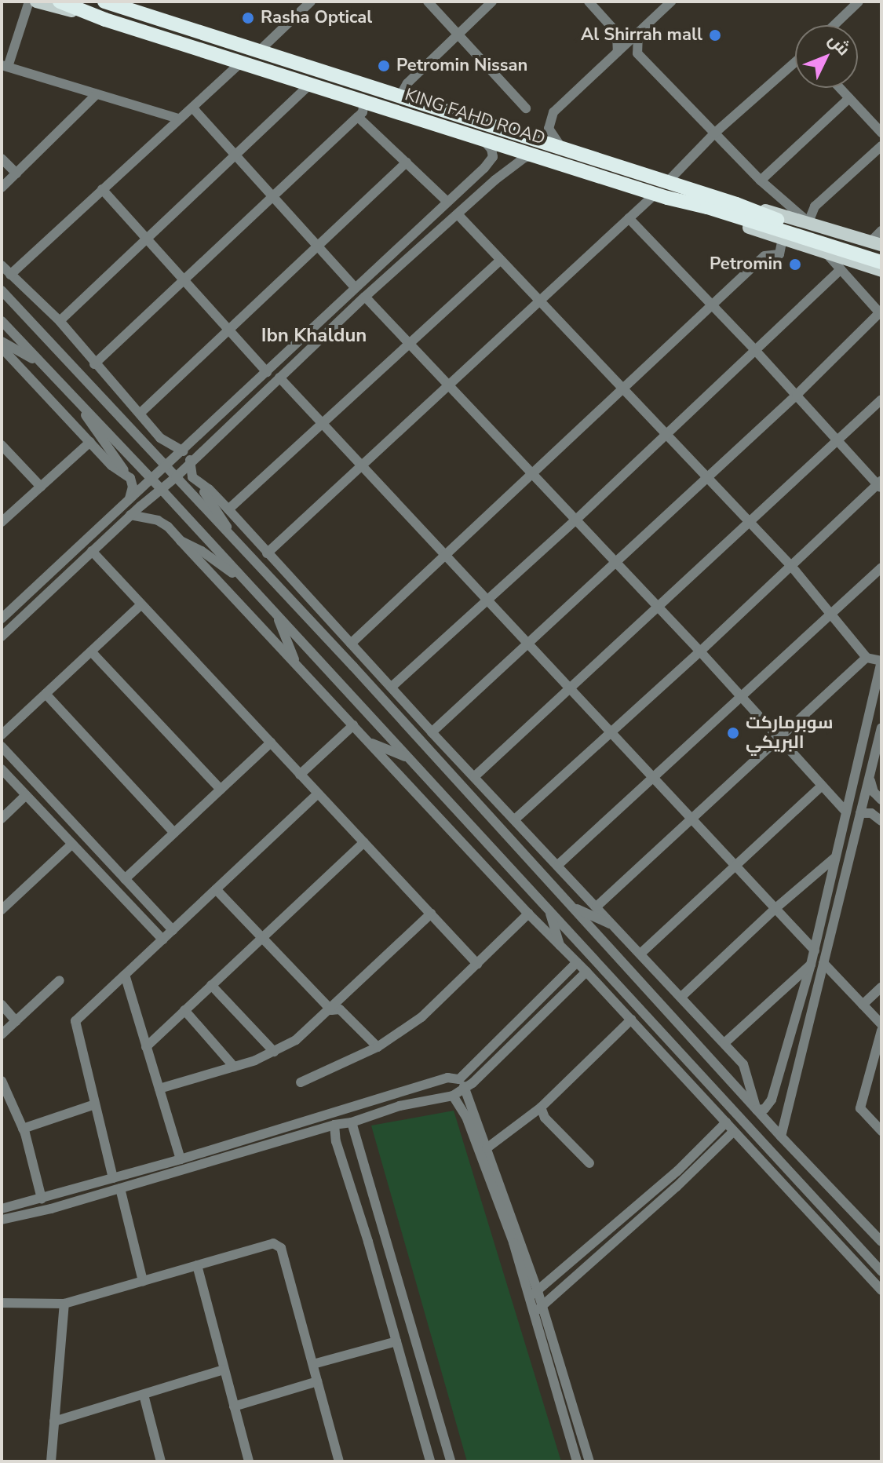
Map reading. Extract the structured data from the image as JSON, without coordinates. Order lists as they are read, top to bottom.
{
  "streets": {
    "highway": ["KING FAHD ROAD"]
  },
  "districts": ["Ibn Khaldun"],
  "places": [
    "Rasha Optical",
    "Al Shirrah mall",
    "Petromin Nissan",
    "Petromin",
    "سوبرماركت البريكي"
  ],
  "north": "top right"
}
